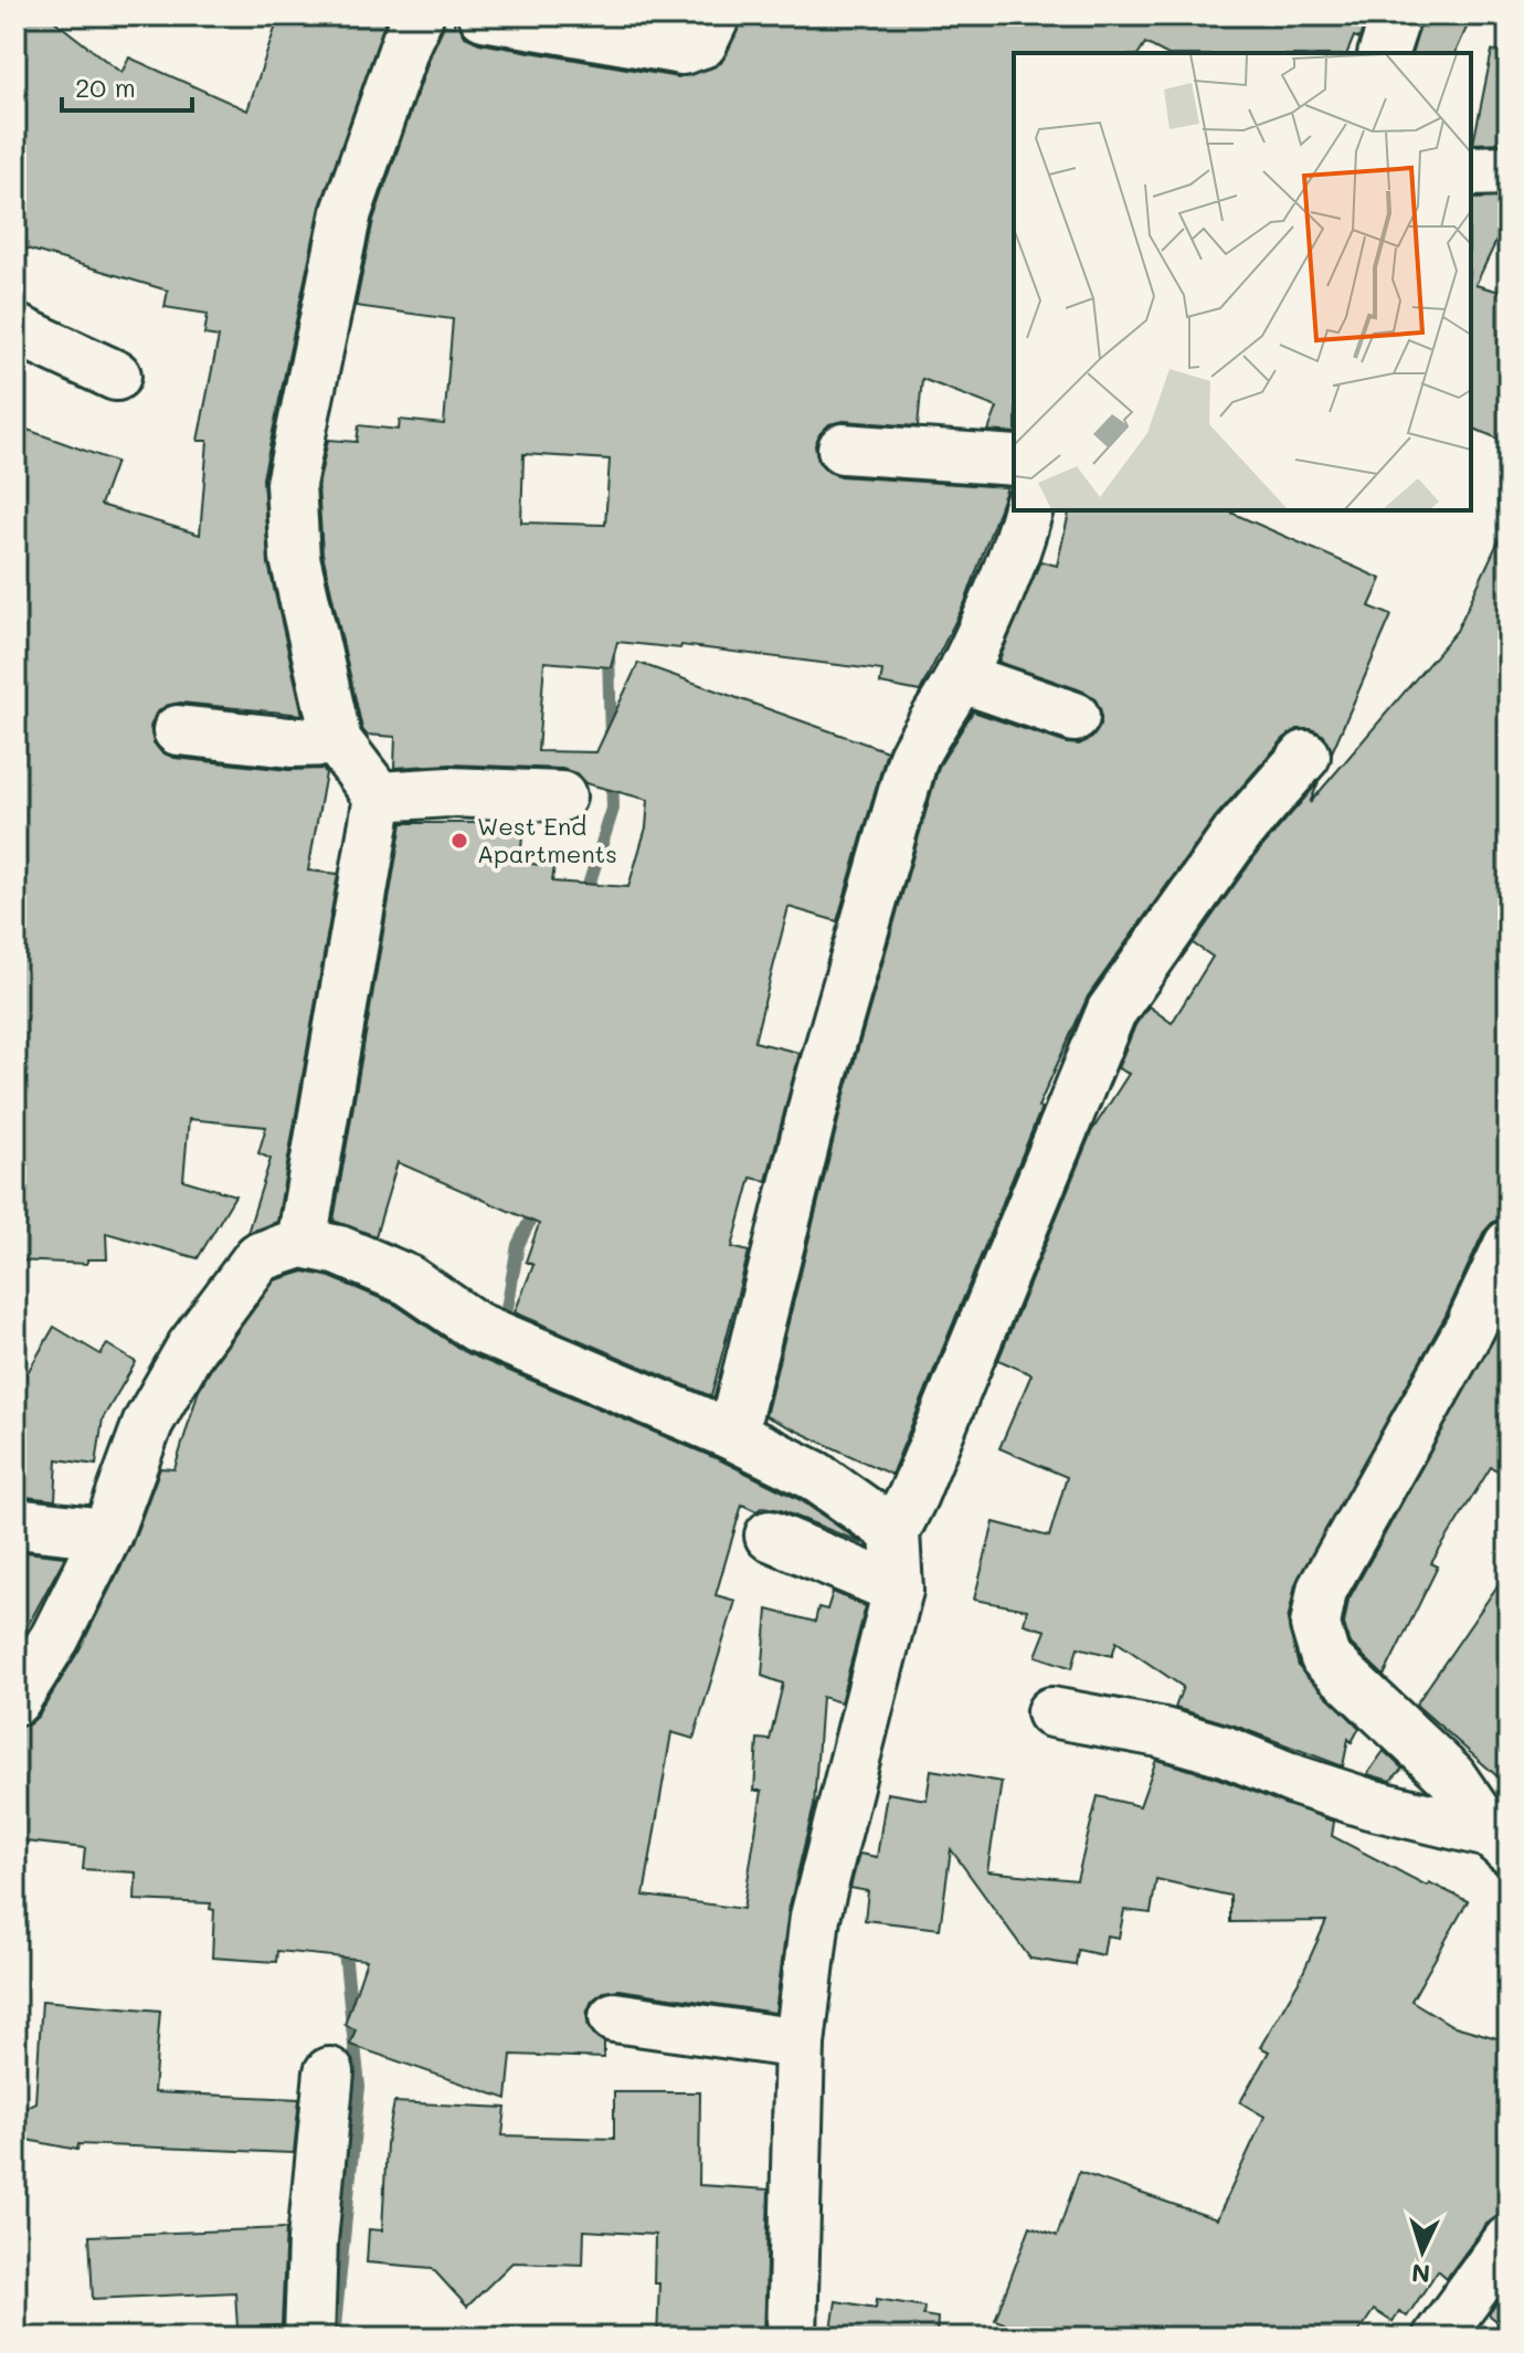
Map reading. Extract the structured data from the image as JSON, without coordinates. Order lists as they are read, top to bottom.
{
  "places": ["West End Apartments"],
  "scale_bar": "20 m",
  "north": "bottom"
}
